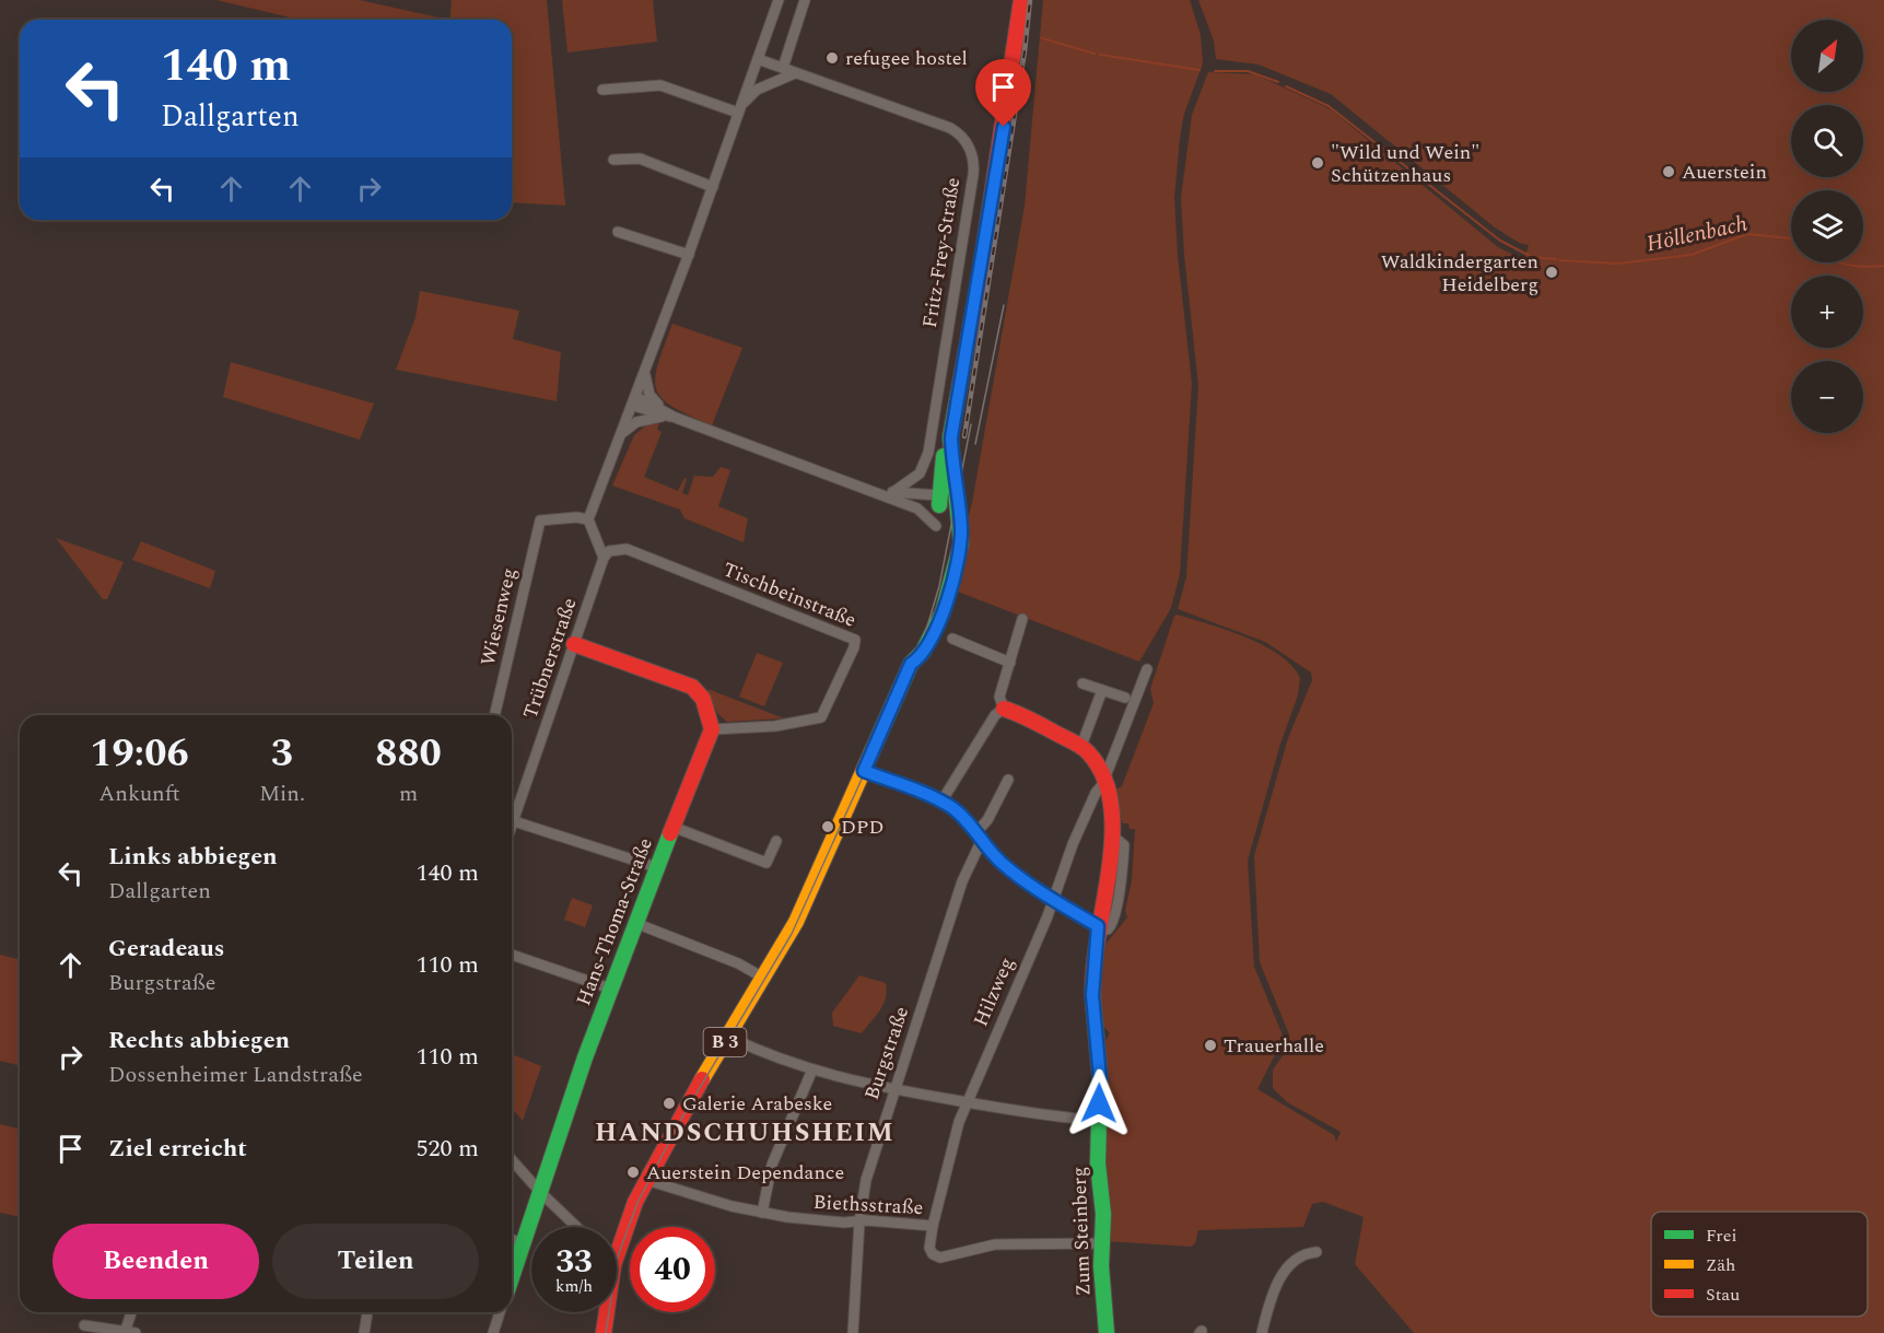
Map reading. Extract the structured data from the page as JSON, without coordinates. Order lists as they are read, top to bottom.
{
  "streets": {
    "main road": ["Hans-Thoma-Straße", "B 3", "Zum Steinberg"],
    "street": [
      "Fritz-Frey-Straße",
      "Tischbeinstraße",
      "Wiesenweg",
      "Trübnerstraße",
      "Hilzweg",
      "Burgstraße",
      "Biethsstraße"
    ]
  },
  "crossings": [
    ["Tischbeinstraße", "Trübnerstraße"],
    ["Tischbeinstraße", "Hans-Thoma-Straße"],
    ["Hilzweg", "Biethsstraße"],
    ["Hilzweg", "Zum Steinberg"],
    ["B 3", "Biethsstraße"],
    ["Burgstraße", "Biethsstraße"],
    ["Biethsstraße", "Zum Steinberg"]
  ],
  "districts": ["HANDSCHUHSHEIM"],
  "water": ["Höllenbach"],
  "places": [
    "refugee hostel",
    "\"Wild und Wein\" Schützenhaus",
    "Auerstein",
    "Waldkindergarten Heidelberg",
    "DPD",
    "Trauerhalle",
    "Galerie Arabeske",
    "Auerstein Dependance"
  ],
  "legend": ["Frei", "Zäh", "Stau"],
  "north": "top right",
  "page": {
    "map_buttons": ["+", "−"],
    "turn": ["140 m", "Dallgarten"],
    "eta": [
      "19:06",
      "Ankunft",
      "3",
      "Min.",
      "880",
      "m"
    ],
    "list": [
      {
        "name": "Links abbiegen",
        "note": "Dallgarten",
        "value": "140 m"
      },
      {
        "name": "Geradeaus",
        "note": "Burgstraße",
        "value": "110 m"
      },
      {
        "name": "Rechts abbiegen",
        "note": "Dossenheimer Landstraße",
        "value": "110 m"
      },
      {
        "name": "Ziel erreicht",
        "value": "520 m"
      }
    ],
    "buttons": ["Beenden", "Teilen"],
    "speed": "33 km/h",
    "limit": "40"
  }
}
